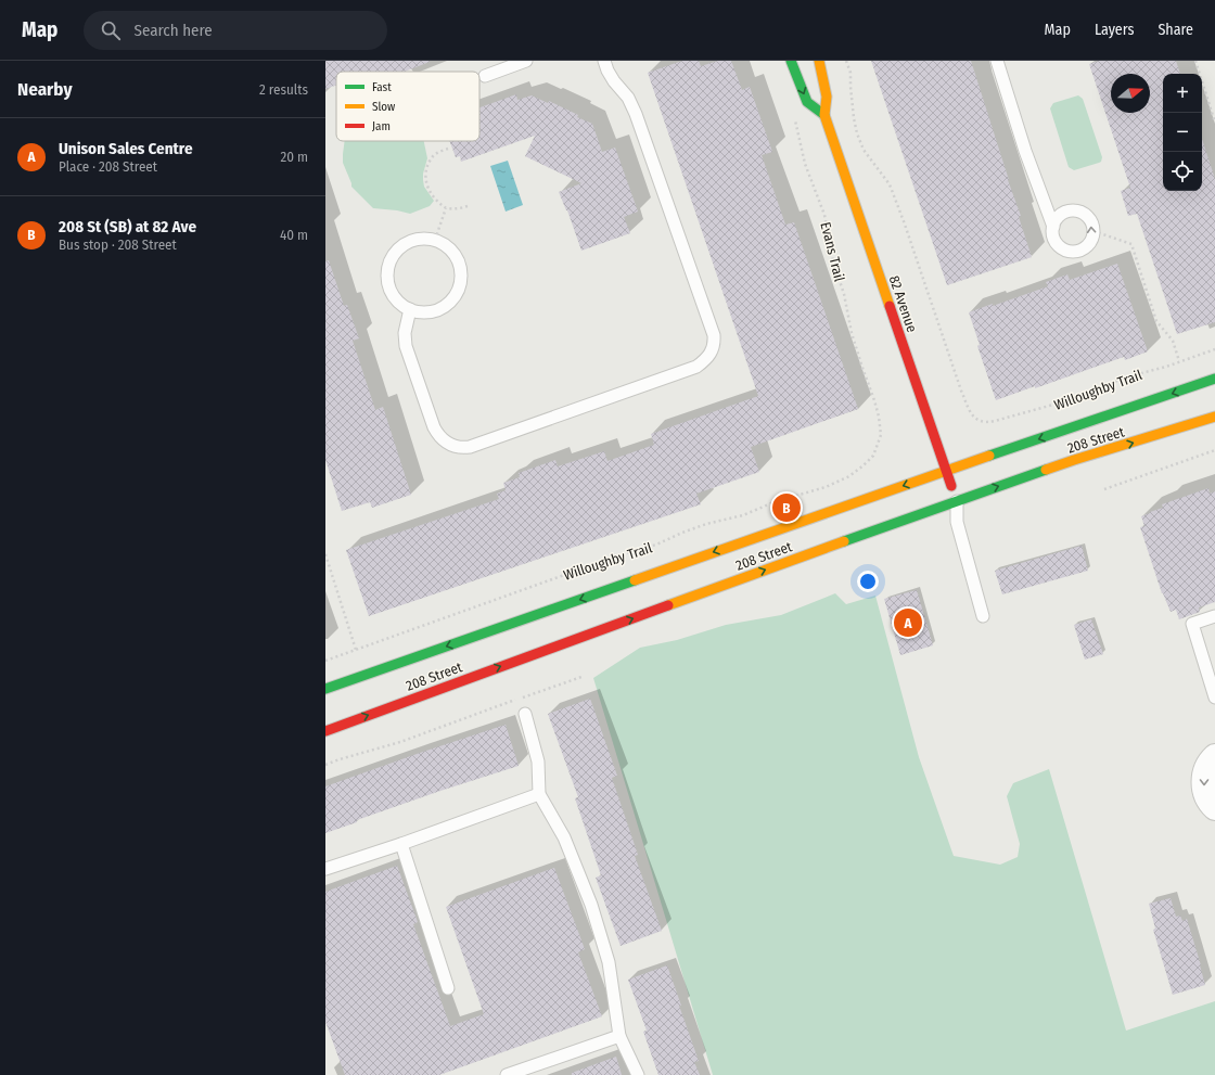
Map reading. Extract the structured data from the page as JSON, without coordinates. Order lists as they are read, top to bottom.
{
  "streets": {
    "main road": ["82 Avenue", "208 Street"],
    "path": ["Evans Trail", "Willoughby Trail"]
  },
  "crossings": [
    ["Evans Trail", "Willoughby Trail"],
    ["82 Avenue", "208 Street"]
  ],
  "legend": ["Fast", "Slow", "Jam"],
  "north": "right",
  "page": {
    "header": "Map",
    "search": "Search here",
    "nav": ["Map", "Layers", "Share"],
    "heading": ["Nearby", "2 results"],
    "map_buttons": ["+", "−"],
    "list": [
      {
        "mark": "A",
        "name": "Unison Sales Centre",
        "note": "Place · 208 Street",
        "value": "20 m"
      },
      {
        "mark": "B",
        "name": "208 St (SB) at 82 Ave",
        "note": "Bus stop · 208 Street",
        "value": "40 m"
      }
    ],
    "pins": ["B", "A"]
  }
}
